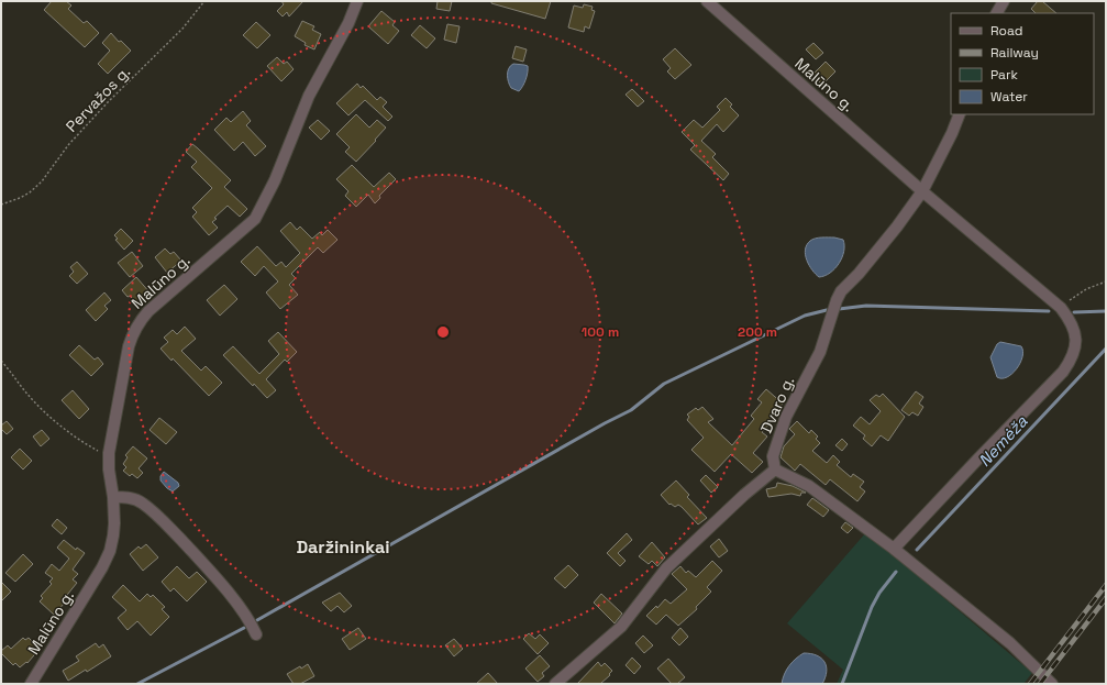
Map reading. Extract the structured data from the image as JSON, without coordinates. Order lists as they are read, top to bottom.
{
  "streets": {
    "street": ["Malūno g.", "Dvaro g."],
    "path": ["Pervažos g."]
  },
  "crossings": [
    ["Malūno g.", "Dvaro g."]
  ],
  "districts": ["Daržininkai"],
  "water": ["Nemėža"],
  "legend": [
    "Road",
    "Railway",
    "Park",
    "Water"
  ],
  "rings": ["100 m", "200 m"]
}
